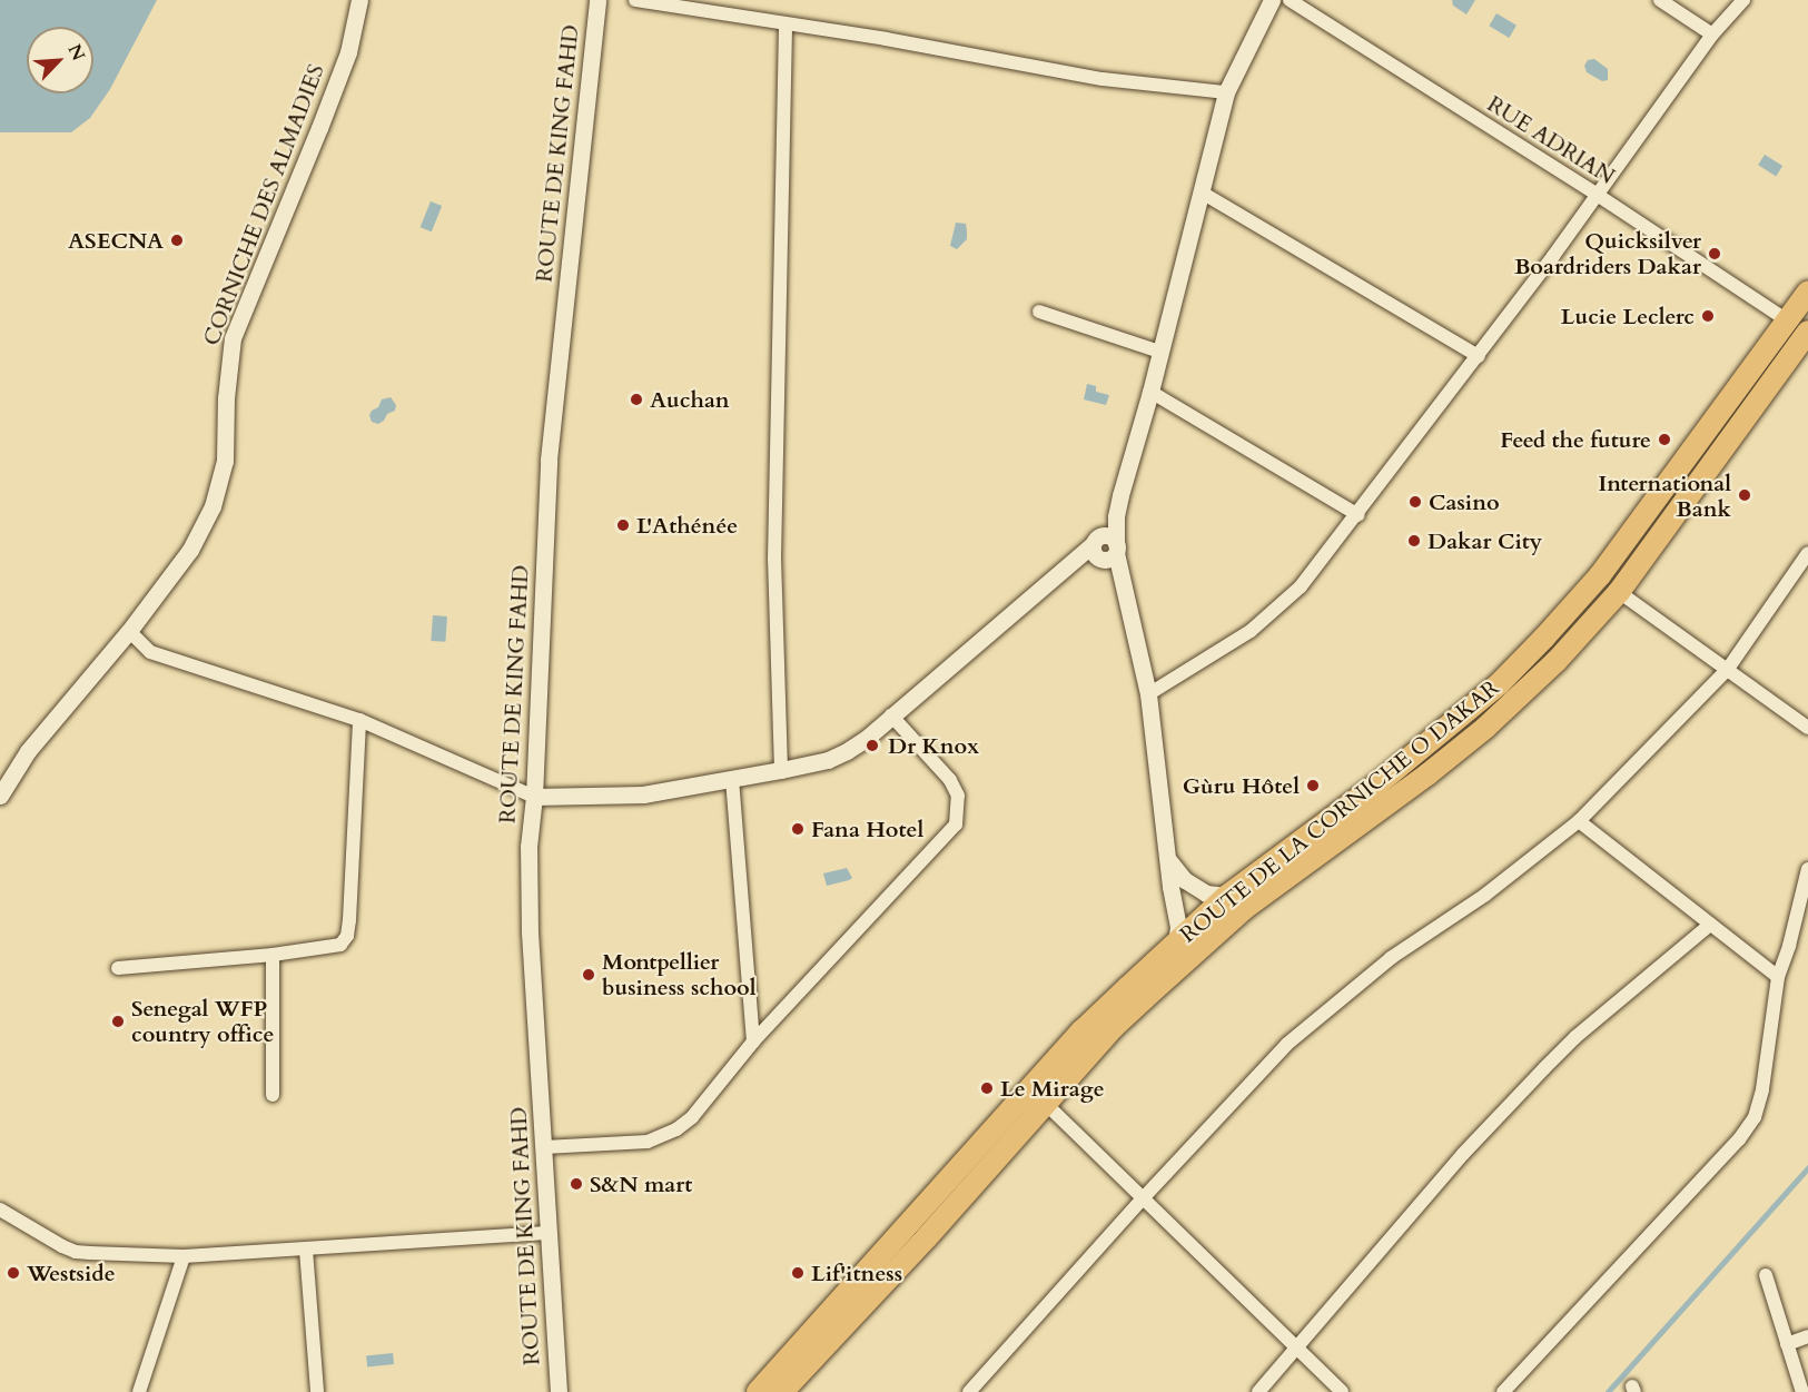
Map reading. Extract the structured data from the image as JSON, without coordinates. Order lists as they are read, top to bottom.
{
  "streets": {
    "highway": ["ROUTE DE LA CORNICHE O DAKAR"],
    "street": ["RUE ADRIAN", "ROUTE DE KING FAHD", "CORNICHE DES ALMADIES"]
  },
  "crossings": [
    ["RUE ADRIAN", "ROUTE DE LA CORNICHE O DAKAR"]
  ],
  "places": [
    "ASECNA",
    "Quicksilver Boardriders Dakar",
    "Lucie Leclerc",
    "Auchan",
    "Feed the future",
    "International Bank",
    "Casino",
    "L'Athénée",
    "Dakar City",
    "Dr Knox",
    "Gùru Hôtel",
    "Fana Hotel",
    "Montpellier business school",
    "Senegal WFP country office",
    "Le Mirage",
    "S&N mart",
    "Westside",
    "Lif'itness"
  ],
  "north": "top right"
}
